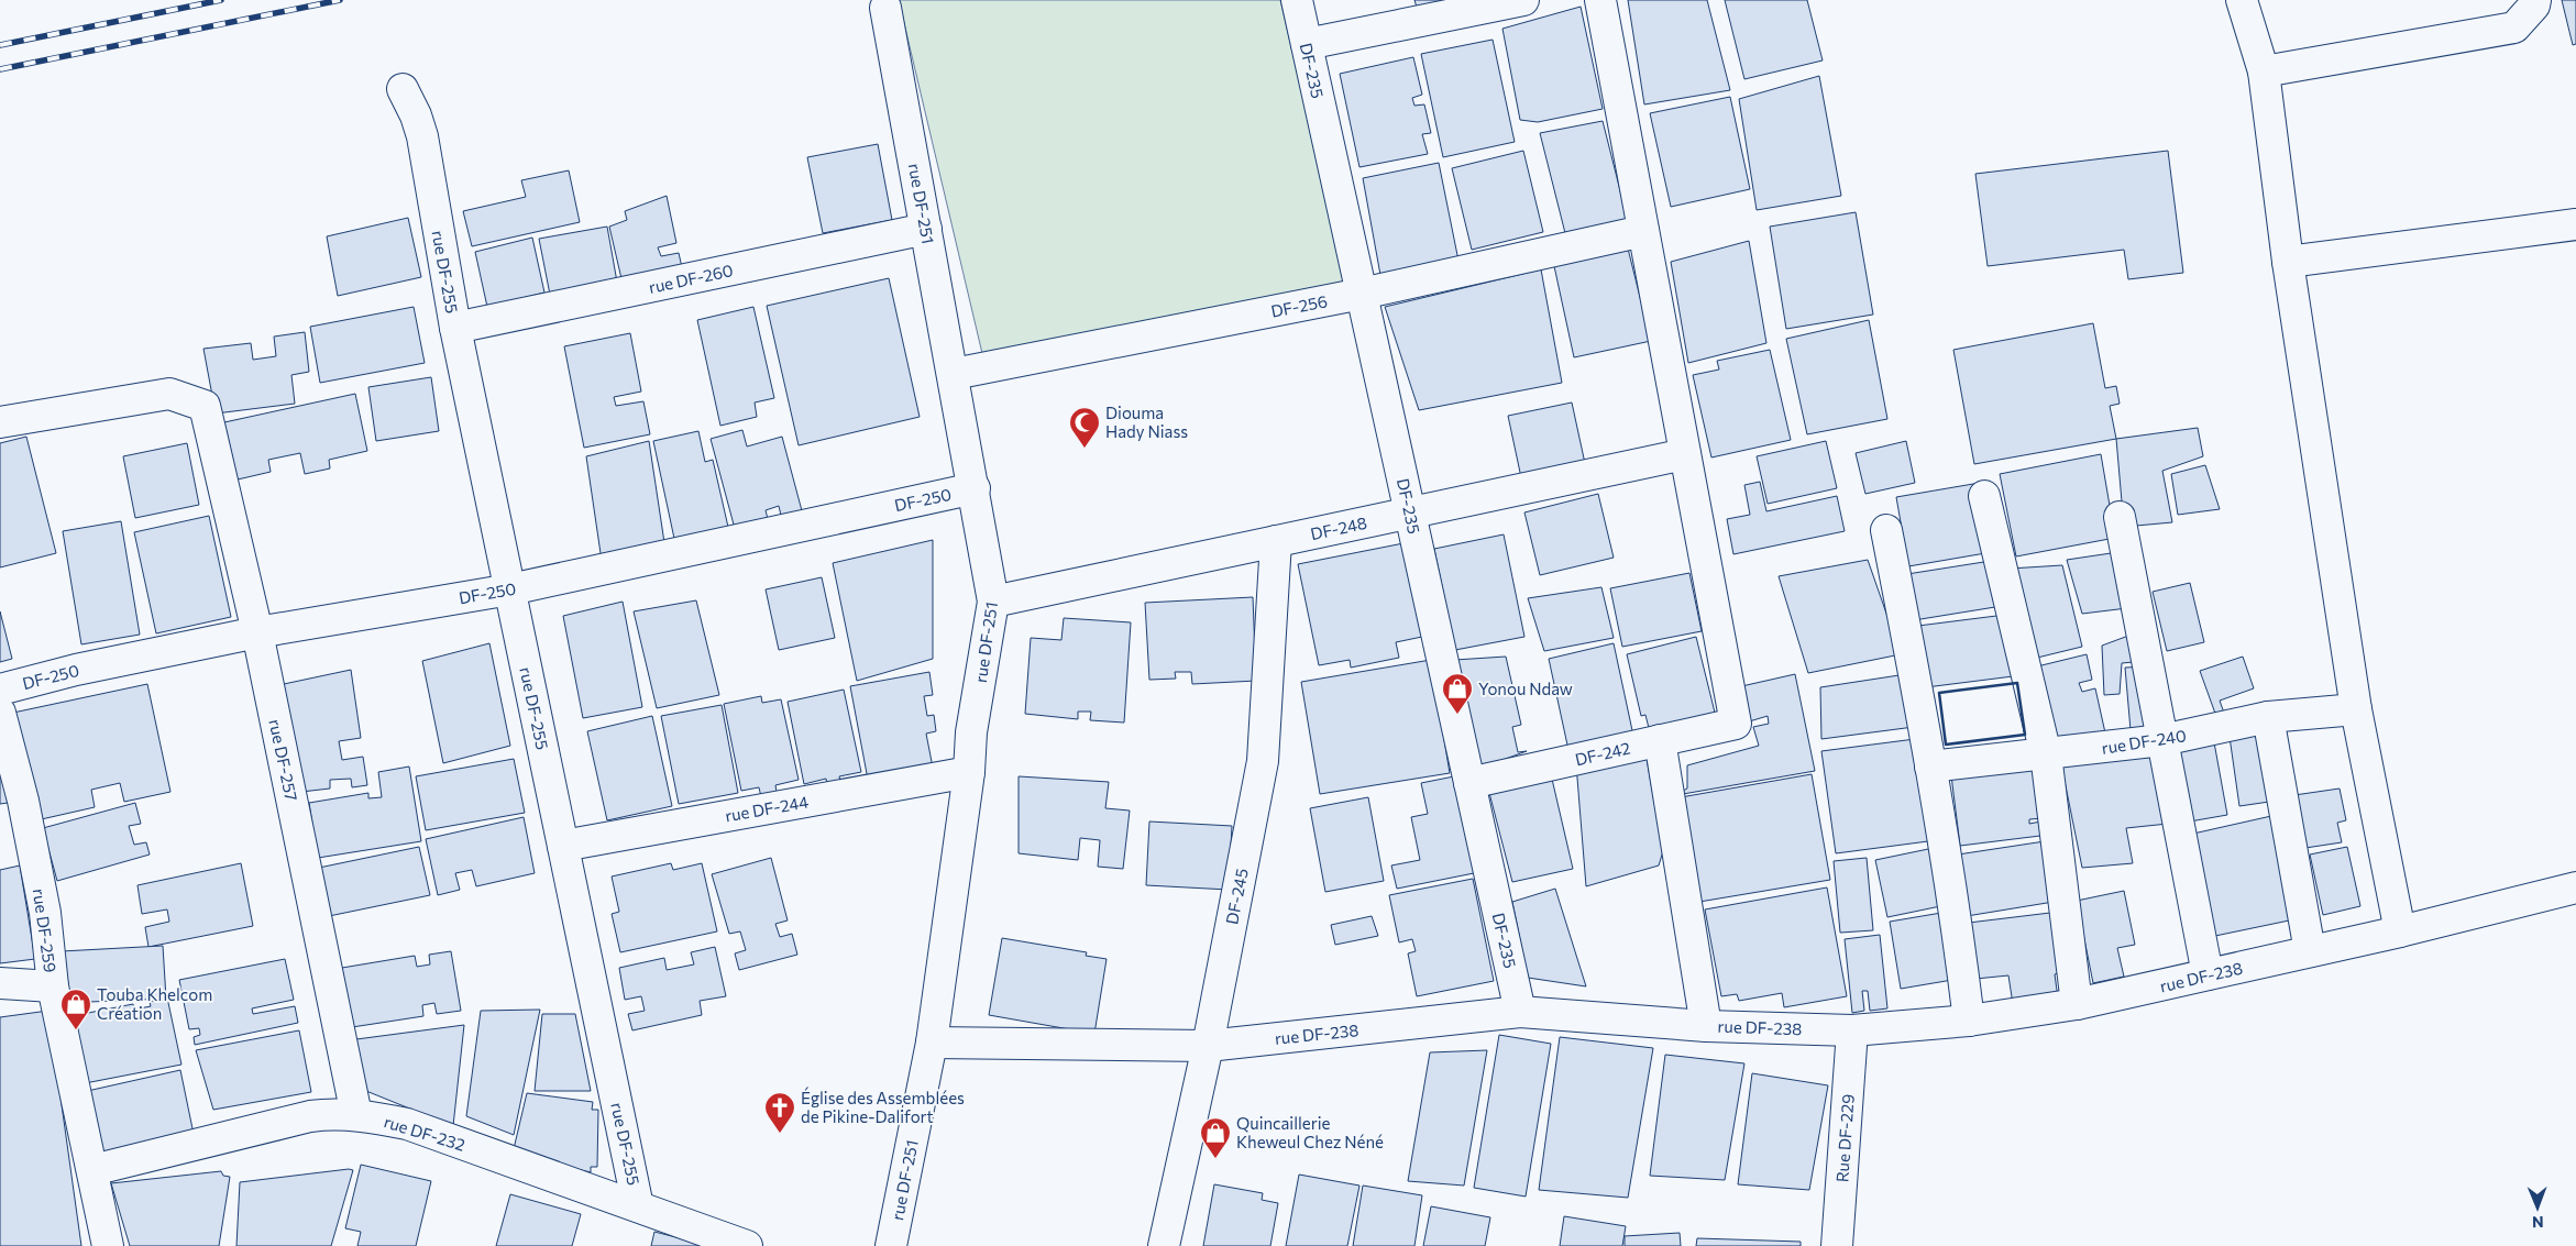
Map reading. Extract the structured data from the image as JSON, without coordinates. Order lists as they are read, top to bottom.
{
  "streets": {
    "street": [
      "DF-235",
      "rue DF-251",
      "rue DF-255",
      "rue DF-260",
      "DF-256",
      "DF-250",
      "DF-248",
      "rue DF-240",
      "DF-242",
      "rue DF-257",
      "rue DF-244",
      "DF-245",
      "rue DF-259",
      "rue DF-238",
      "rue DF-232",
      "Rue DF-229"
    ]
  },
  "crossings": [
    ["DF-235", "DF-256"],
    ["DF-235", "DF-248"],
    ["DF-235", "DF-242"],
    ["DF-235", "rue DF-238"],
    ["rue DF-251", "rue DF-260"],
    ["rue DF-251", "DF-256"],
    ["rue DF-251", "DF-250"],
    ["rue DF-251", "DF-248"],
    ["rue DF-251", "rue DF-244"],
    ["rue DF-251", "rue DF-238"],
    ["rue DF-255", "rue DF-260"],
    ["rue DF-255", "DF-250"],
    ["rue DF-255", "rue DF-244"],
    ["rue DF-255", "rue DF-232"],
    ["DF-250", "rue DF-257"],
    ["DF-248", "DF-242"],
    ["DF-248", "DF-245"],
    ["rue DF-257", "rue DF-232"],
    ["DF-245", "rue DF-238"],
    ["rue DF-259", "rue DF-232"],
    ["rue DF-238", "Rue DF-229"]
  ],
  "places": {
    "mosque": ["Diouma Hady Niass"],
    "shop": ["Yonou Ndaw", "Touba Khelcom Création", "Quincaillerie Kheweul Chez Néné"],
    "church": ["Église des Assemblées de Pikine-Dalifort"]
  },
  "north": "bottom"
}
